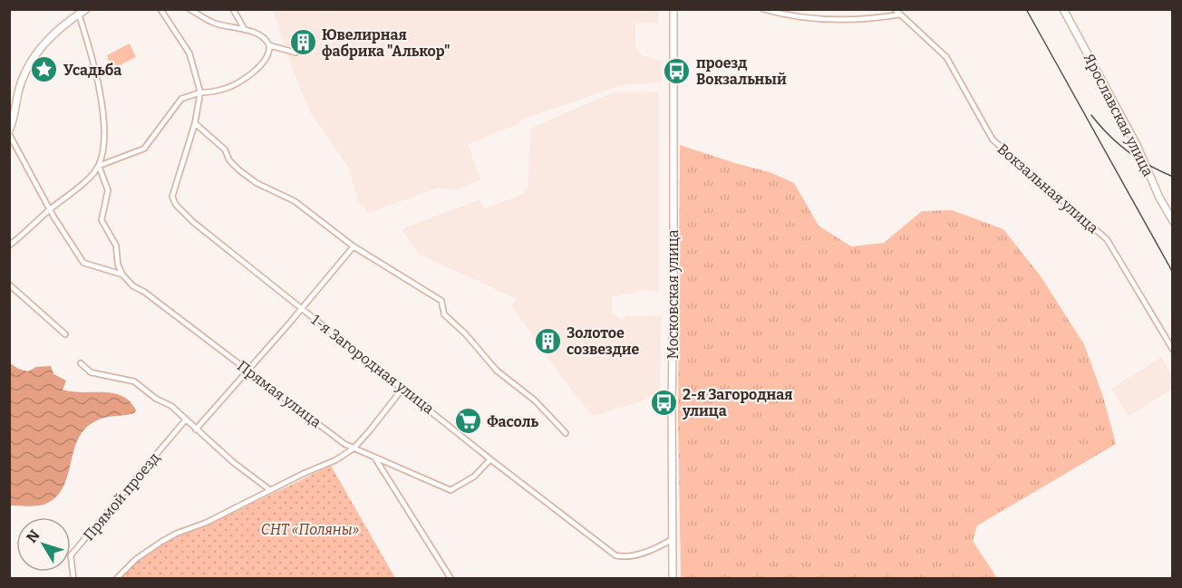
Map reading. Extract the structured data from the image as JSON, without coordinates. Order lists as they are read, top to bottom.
{
  "streets": {
    "main road": ["Ярославская улица", "Московская улица"],
    "street": [
      "Вокзальная улица",
      "1-я Загородная улица",
      "Прямая улица",
      "Прямой проезд"
    ]
  },
  "crossings": [
    ["Московская улица", "1-я Загородная улица"],
    ["1-я Загородная улица", "Прямая улица"]
  ],
  "parks": ["СНТ «Поляны»"],
  "places": {
    "building": ["Ювелирная фабрика \"Алькор\"", "Золотое созвездие"],
    "place": ["Усадьба"],
    "bus stop": ["проезд Вокзальный", "2-я Загородная улица"],
    "supermarket": ["Фасоль"]
  },
  "north": "top left"
}
